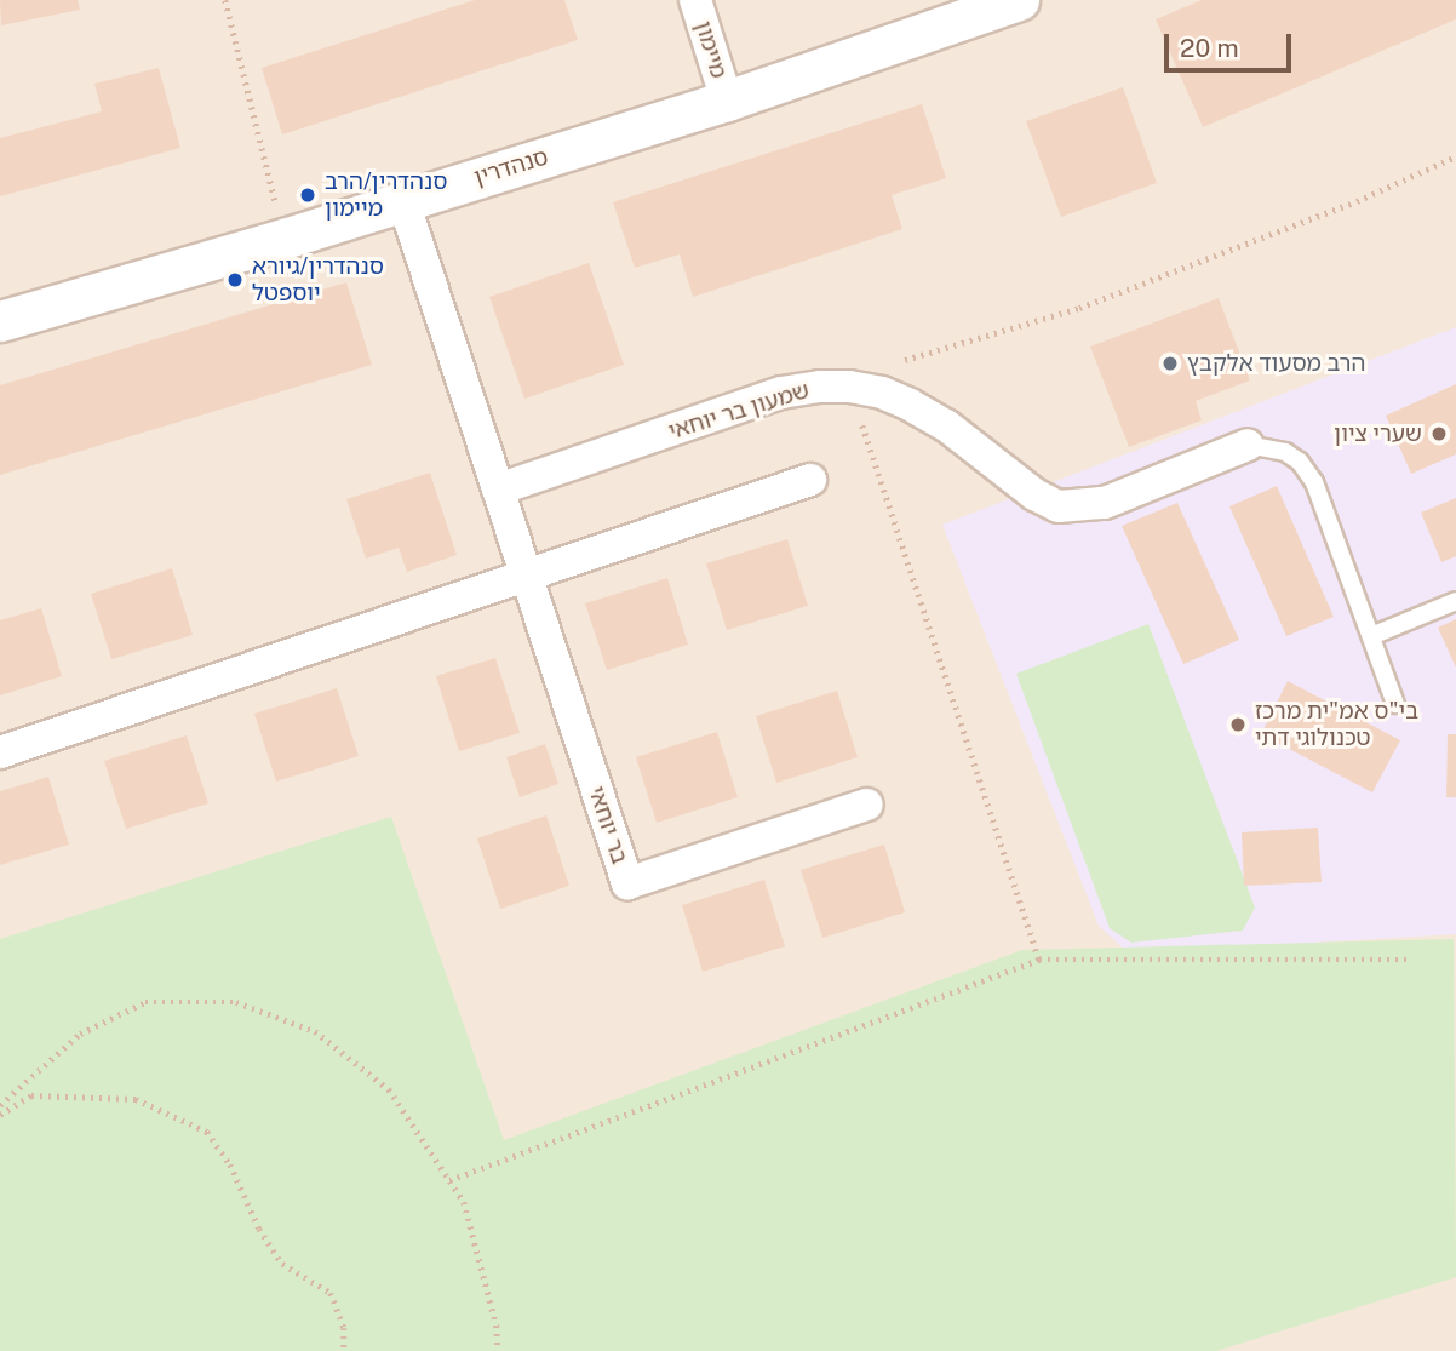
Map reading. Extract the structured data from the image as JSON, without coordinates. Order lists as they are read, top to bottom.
{
  "streets": {
    "street": [
      "מיימון",
      "סנהדרין",
      "שמעון בר יוחאי",
      "בר יוחאי"
    ]
  },
  "crossings": [
    ["מיימון", "סנהדרין"],
    ["סנהדרין", "בר יוחאי"],
    ["שמעון בר יוחאי", "בר יוחאי"]
  ],
  "places": [
    "סנהדרין/הרב מיימון",
    "סנהדרין/גיורא יוספטל",
    "הרב מסעוד אלקבץ",
    "שערי ציון",
    "בי\"ס אמ\"ית מרכז טכנולוגי דתי"
  ],
  "scale_bar": "20 m"
}
